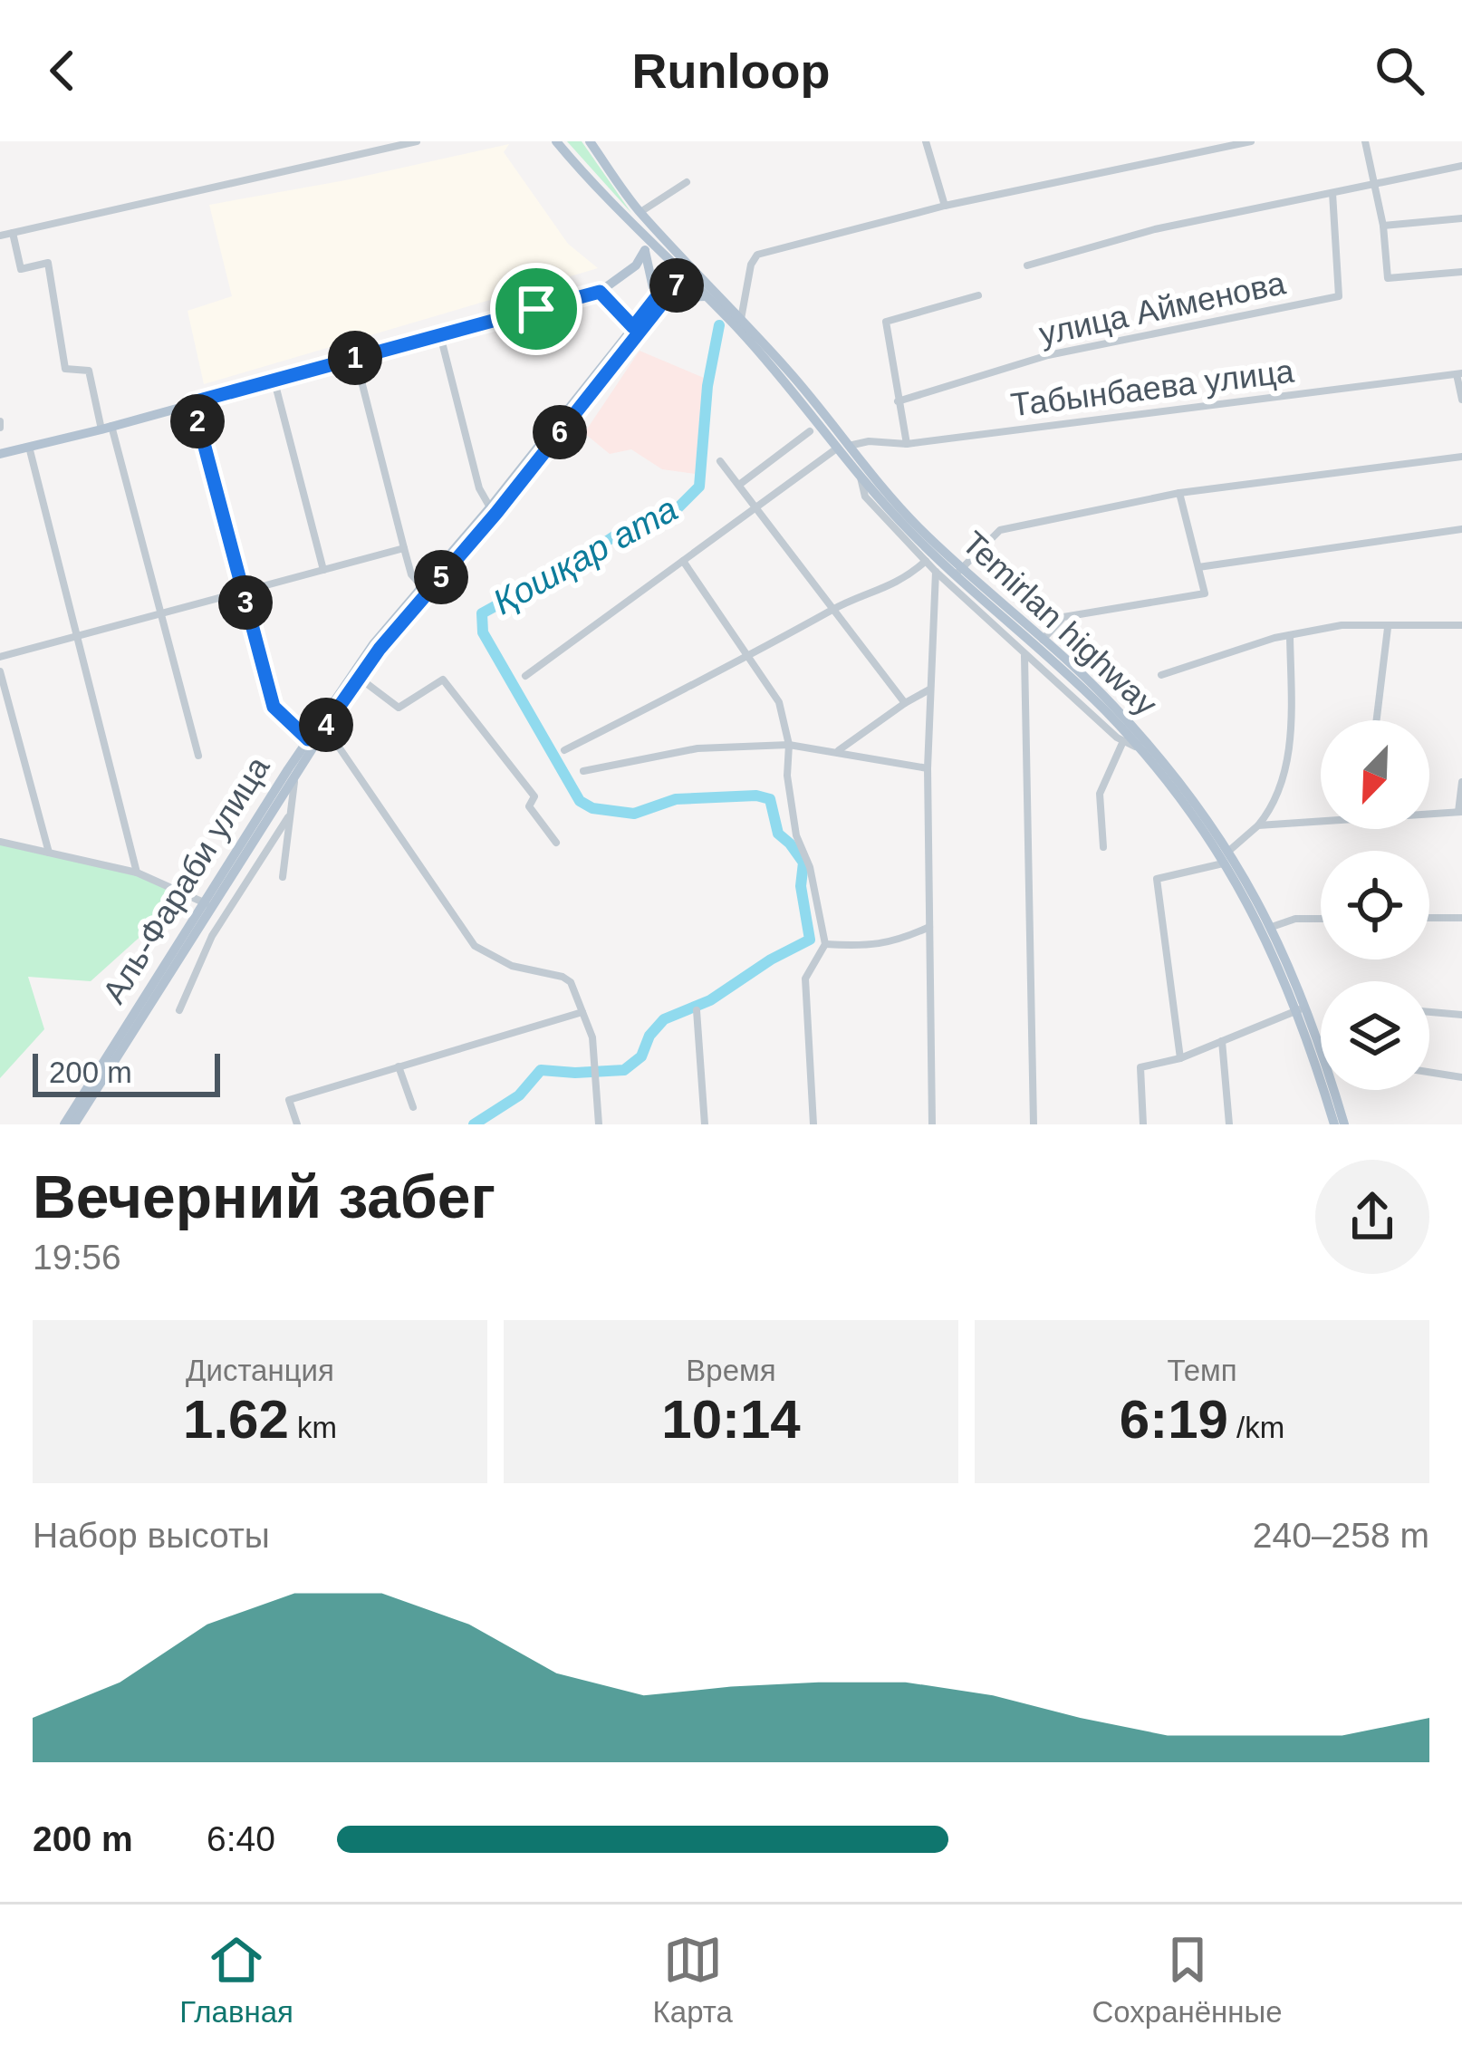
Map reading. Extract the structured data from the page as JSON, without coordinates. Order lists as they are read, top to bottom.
{
  "streets": {
    "main road": ["Temirlan highway", "Аль-Фараби улица"],
    "street": ["улица Айменова", "Табынбаева улица"]
  },
  "crossings": [
    ["Табынбаева улица", "Temirlan highway"],
    ["Temirlan highway", "Аль-Фараби улица"]
  ],
  "water": ["Қошқар ата"],
  "scale_bar": "200 m",
  "north": "bottom left",
  "page": {
    "header": "Runloop",
    "pins": [
      "7",
      "1",
      "2",
      "6",
      "5",
      "3",
      "4"
    ],
    "scale": "200 m",
    "heading": ["Вечерний забег", "19:56"],
    "stats": [
      ["Дистанция", "1.62 km"],
      ["Время", "10:14"],
      ["Темп", "6:19 /km"]
    ],
    "chart": ["Набор высоты", "240–258 m"],
    "list": [
      {
        "name": "200 m",
        "note": "6:40"
      }
    ],
    "tabs": ["Главная", "Карта", "Сохранённые"]
  }
}
